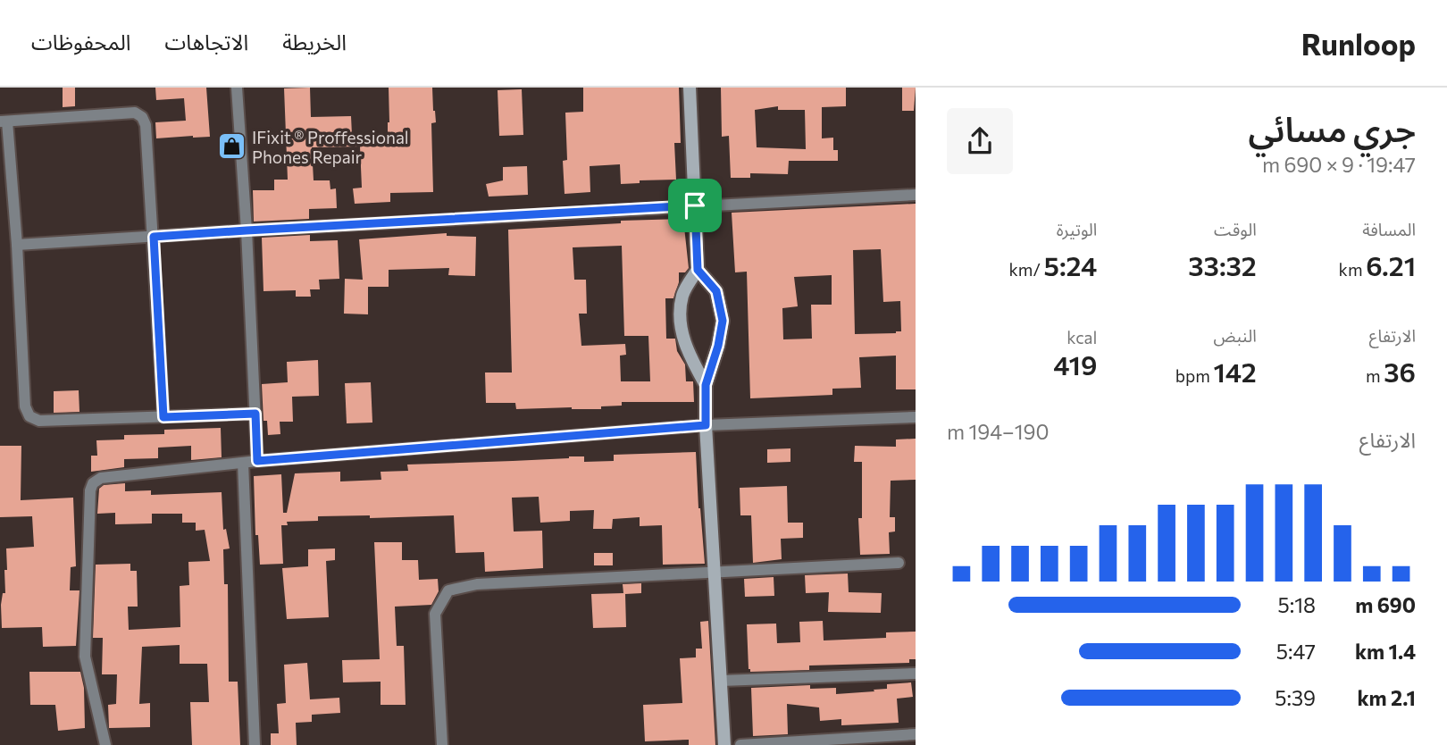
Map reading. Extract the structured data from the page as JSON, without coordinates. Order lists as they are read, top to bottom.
{
  "places": {
    "shop": ["IFixit ® Proffessional Phones Repair"]
  },
  "page": {
    "header": "Runloop",
    "nav": ["الخريطة", "الاتجاهات", "المحفوظات"],
    "heading": ["جري مسائي", "19:47 · 9 × 690 m"],
    "stats": [
      ["المسافة", "6.21 km"],
      ["الوقت", "33:32"],
      ["الوتيرة", "5:24 /km"],
      ["الارتفاع", "36 m"],
      ["النبض", "142 bpm"],
      ["kcal", "419"]
    ],
    "chart": ["الارتفاع", "190–194 m"],
    "list": [
      {
        "name": "690 m",
        "note": "5:18"
      },
      {
        "name": "1.4 km",
        "note": "5:47"
      },
      {
        "name": "2.1 km",
        "note": "5:39"
      }
    ]
  }
}
